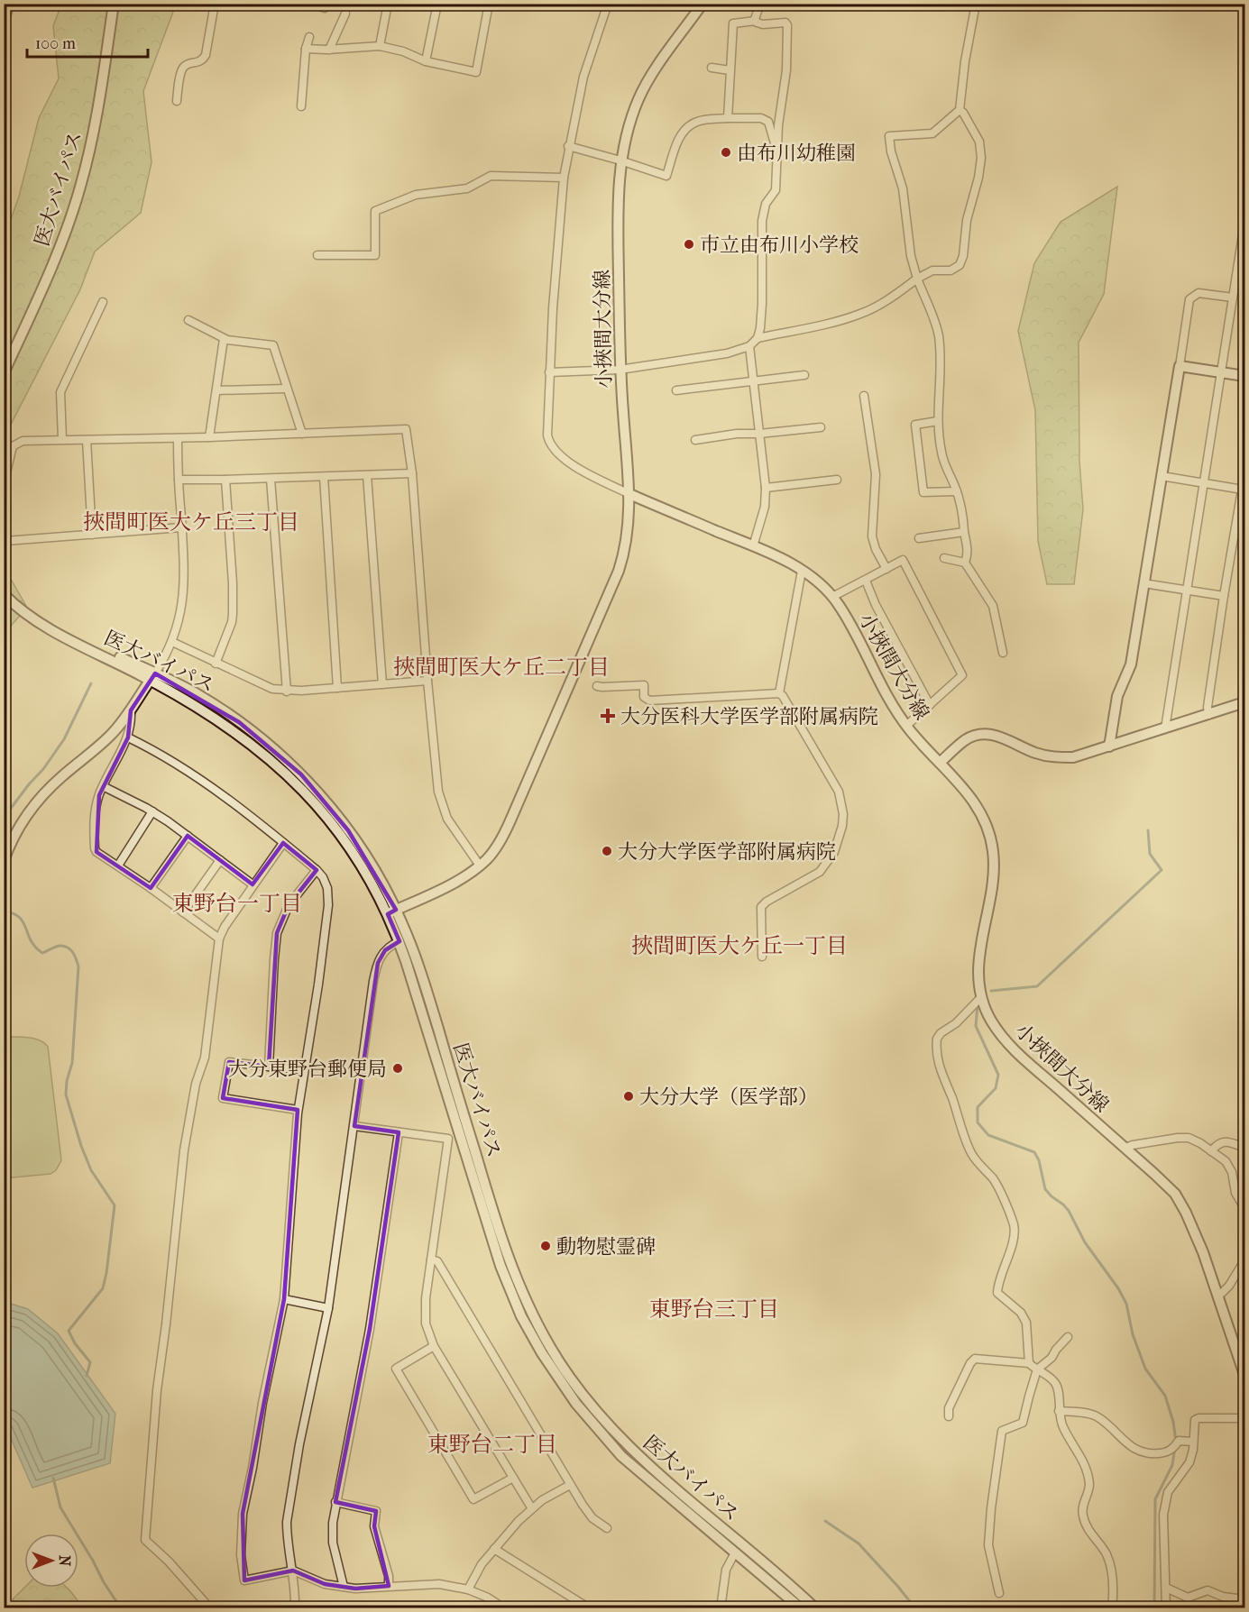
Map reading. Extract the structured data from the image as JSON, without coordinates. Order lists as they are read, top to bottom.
{
  "streets": {
    "main road": ["医大バイパス", "小挾間大分線"]
  },
  "districts": [
    "挾間町医大ケ丘三丁目",
    "挾間町医大ケ丘二丁目",
    "東野台一丁目",
    "挾間町医大ケ丘一丁目",
    "東野台三丁目",
    "東野台二丁目"
  ],
  "places": {
    "other": [
      "由布川幼稚園",
      "市立由布川小学校",
      "大分大学医学部附属病院",
      "大分東野台郵便局",
      "大分大学（医学部）",
      "動物慰霊碑"
    ],
    "health": ["大分医科大学医学部附属病院"]
  },
  "scale_bar": "100 m",
  "north": "right"
}
